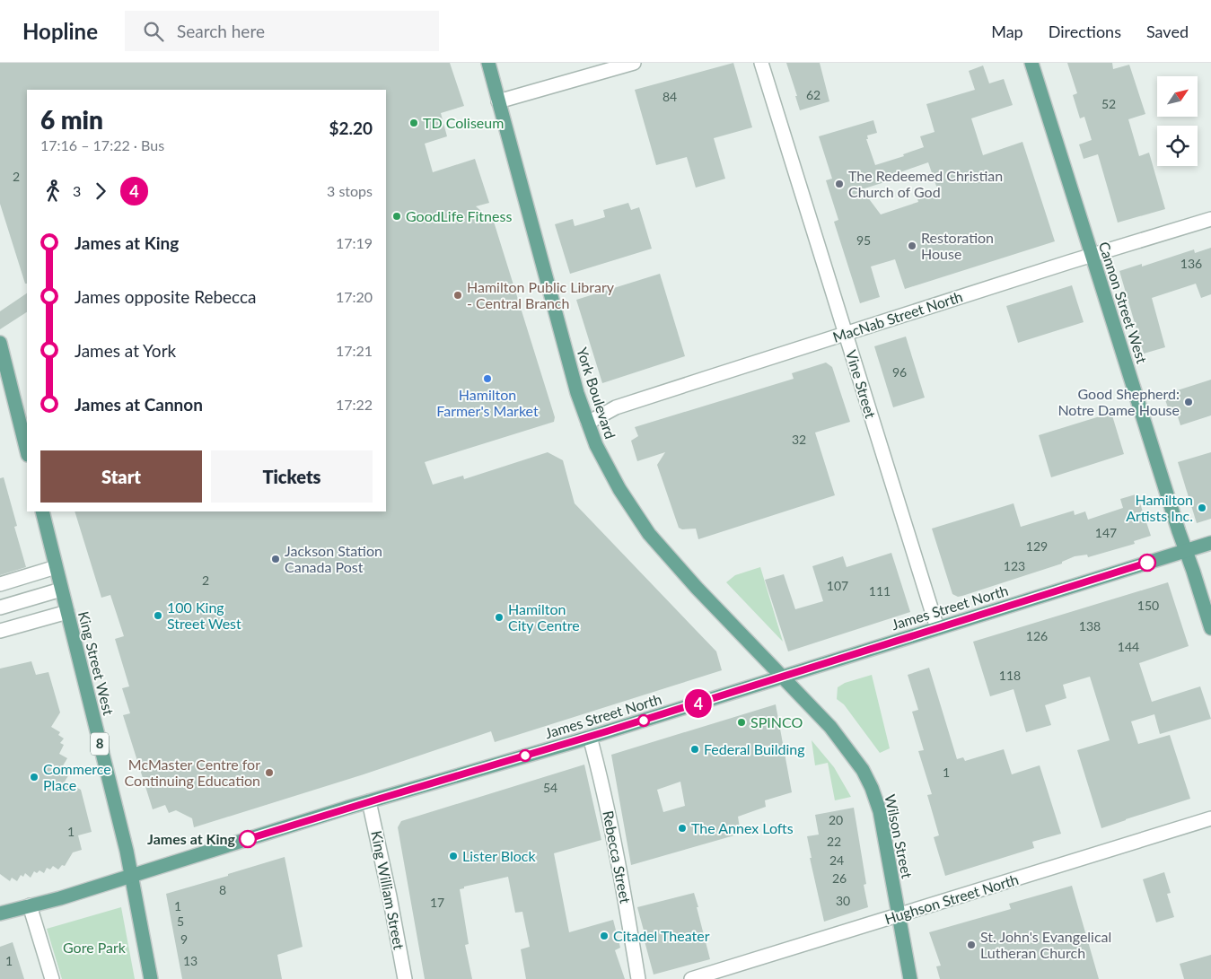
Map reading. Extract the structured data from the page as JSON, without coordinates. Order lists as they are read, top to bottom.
{
  "streets": {
    "main road": [
      "Cannon Street West",
      "York Boulevard",
      "James Street North",
      "King Street West",
      "8",
      "Wilson Street"
    ],
    "street": [
      "MacNab Street North",
      "Vine Street",
      "Rebecca Street",
      "King William Street",
      "Hughson Street North"
    ]
  },
  "crossings": [
    ["Cannon Street West", "MacNab Street North"],
    ["Cannon Street West", "James Street North"],
    ["MacNab Street North", "Vine Street"],
    ["MacNab Street North", "York Boulevard"],
    ["Vine Street", "James Street North"],
    ["York Boulevard", "James Street North"],
    ["York Boulevard", "Wilson Street"],
    ["James Street North", "King Street West"],
    ["James Street North", "8"],
    ["James Street North", "Wilson Street"],
    ["James Street North", "Rebecca Street"],
    ["James Street North", "King William Street"],
    ["King Street West", "8"],
    ["Wilson Street", "Hughson Street North"]
  ],
  "parks": ["Gore Park"],
  "places": [
    "TD Coliseum",
    "The Redeemed Christian Church of God",
    "GoodLife Fitness",
    "Restoration House",
    "Hamilton Public Library - Central Branch",
    "Hamilton Farmer's Market",
    "Good Shepherd: Notre Dame House",
    "Hamilton Artists Inc.",
    "Jackson Station Canada Post",
    "100 King Street West",
    "Hamilton City Centre",
    "SPINCO",
    "Federal Building",
    "McMaster Centre for Continuing Education",
    "Commerce Place",
    "The Annex Lofts",
    "James at King",
    "Lister Block",
    "Citadel Theater",
    "St. John's Evangelical Lutheran Church"
  ],
  "lines": ["bus line 4"],
  "house_numbers": [
    "62",
    "84",
    "52",
    "2",
    "95",
    "136",
    "96",
    "32",
    "147",
    "129",
    "123",
    "2",
    "107",
    "111",
    "150",
    "138",
    "126",
    "144",
    "118",
    "1",
    "54",
    "20",
    "1",
    "22",
    "24",
    "26",
    "8",
    "30",
    "17",
    "1",
    "5",
    "9",
    "1",
    "13"
  ],
  "north": "top right",
  "page": {
    "header": "Hopline",
    "search": "Search here",
    "nav": ["Map", "Directions", "Saved"],
    "on_map": "4",
    "heading": ["6 min", "17:16 – 17:22 · Bus", "$2.20"],
    "legs": ["3", "4", "3 stops"],
    "list": [
      {
        "name": "James at King",
        "value": "17:19"
      },
      {
        "name": "James opposite Rebecca",
        "value": "17:20"
      },
      {
        "name": "James at York",
        "value": "17:21"
      },
      {
        "name": "James at Cannon",
        "value": "17:22"
      }
    ],
    "buttons": ["Start", "Tickets"]
  }
}
